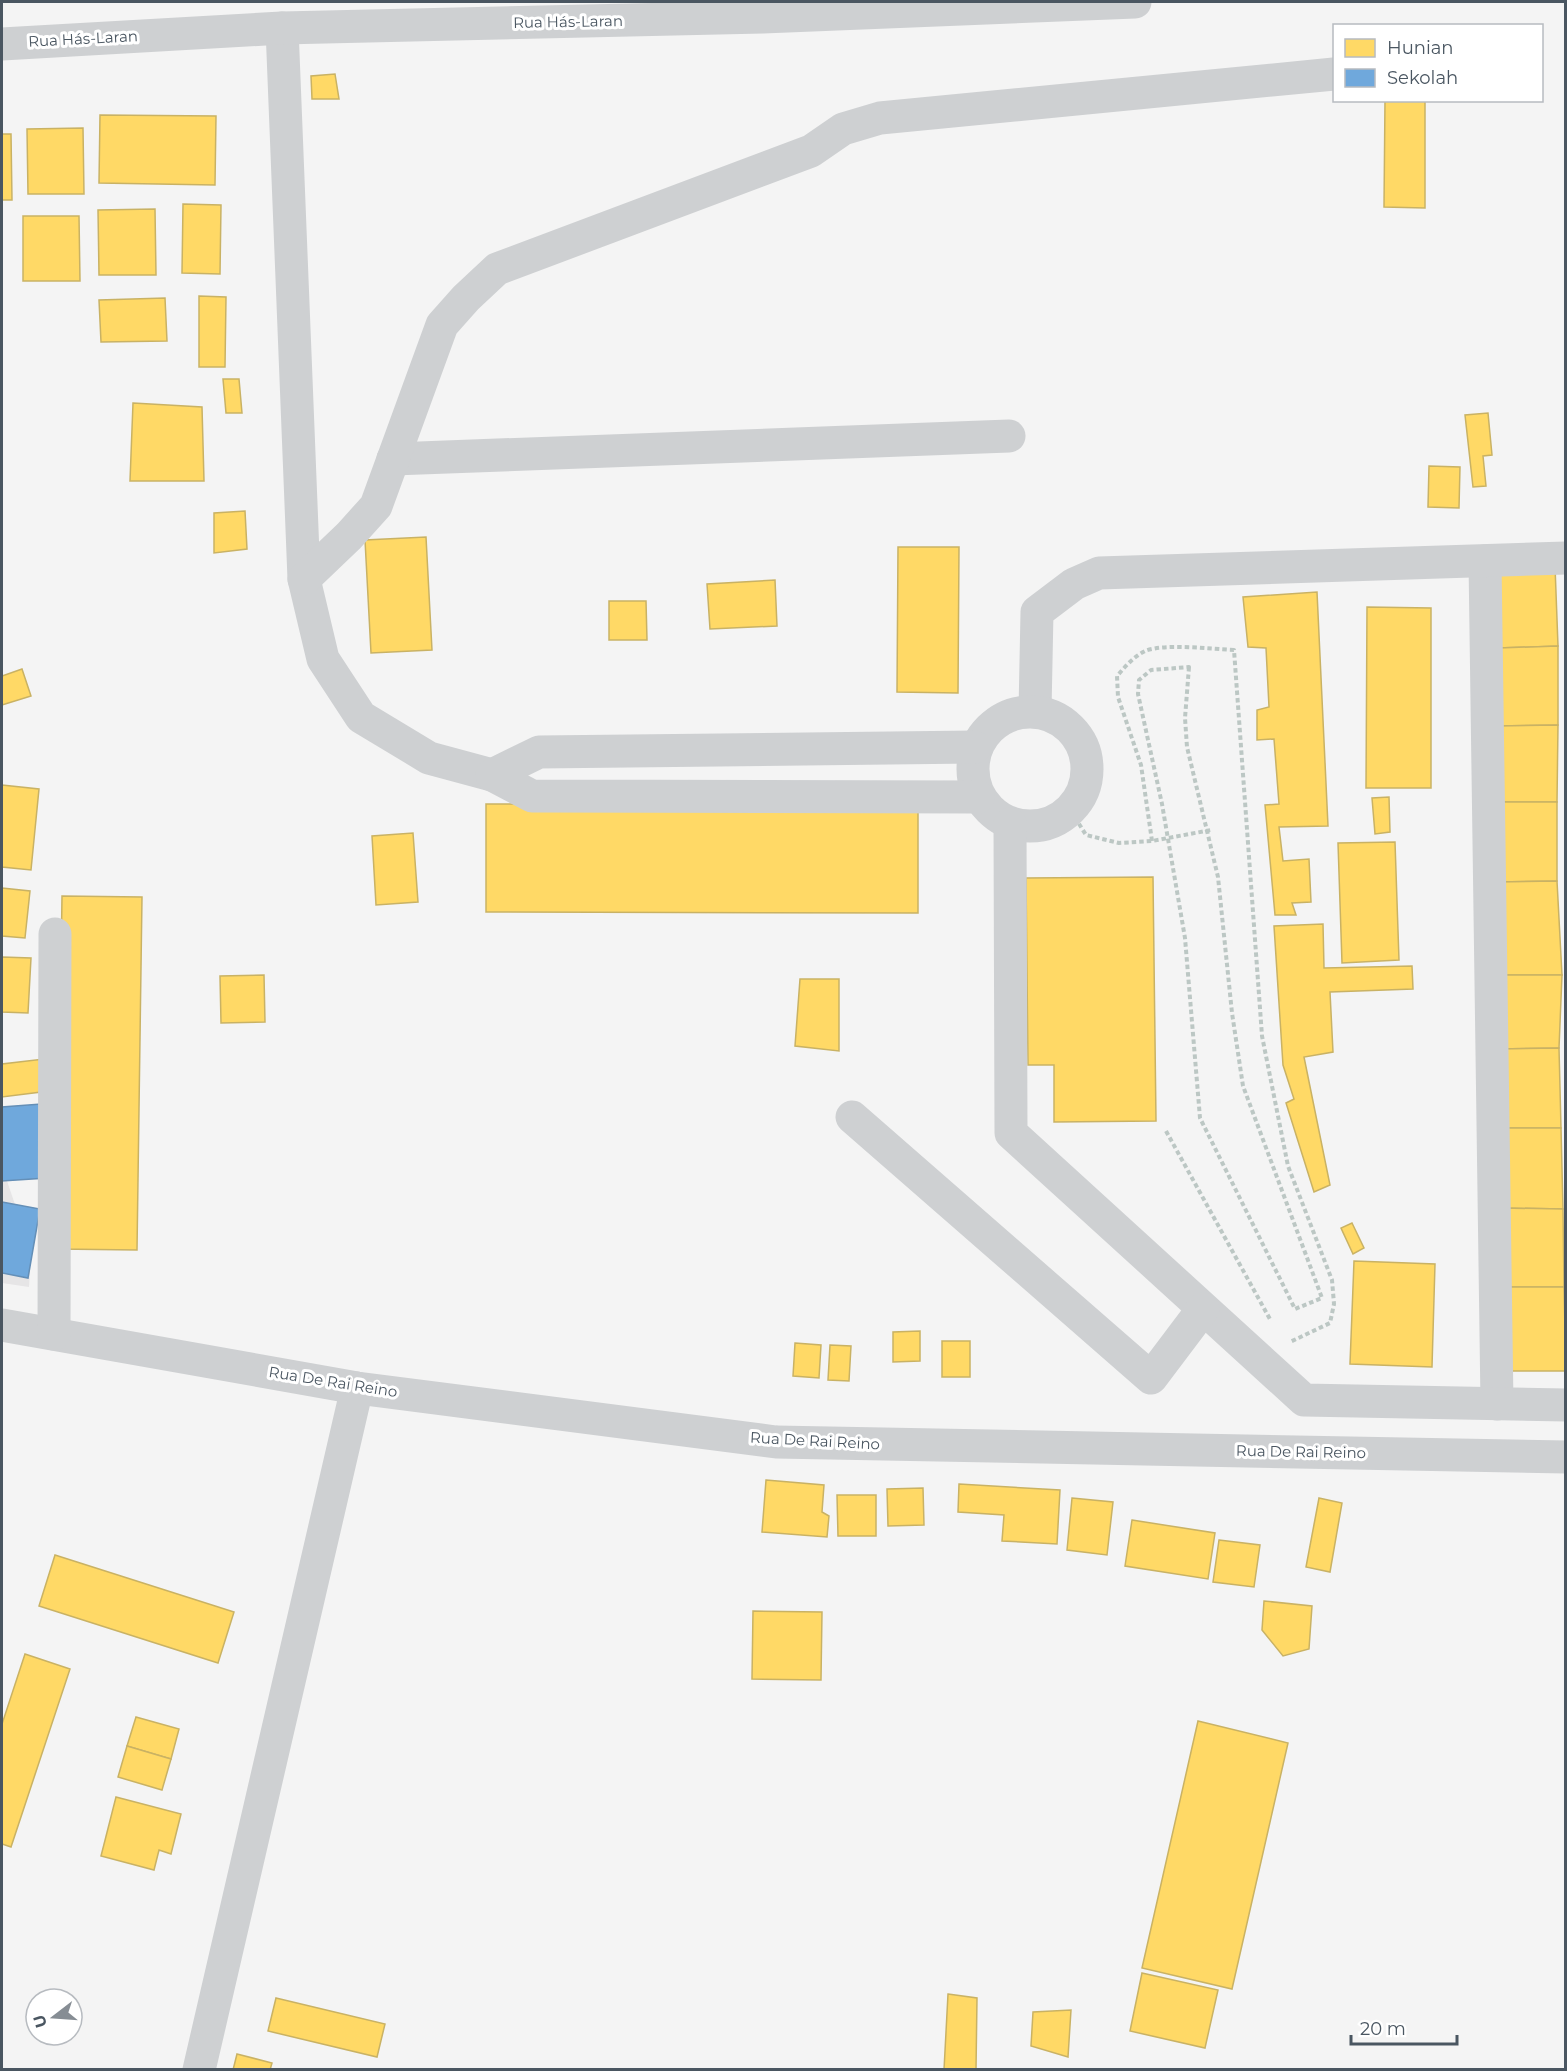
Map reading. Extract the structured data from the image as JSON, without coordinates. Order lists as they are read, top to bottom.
{
  "streets": {
    "street": ["Rua Hás-Laran", "Rua De Rai Reino"]
  },
  "legend": ["Hunian", "Sekolah"],
  "scale_bar": "20 m",
  "north": "left"
}
